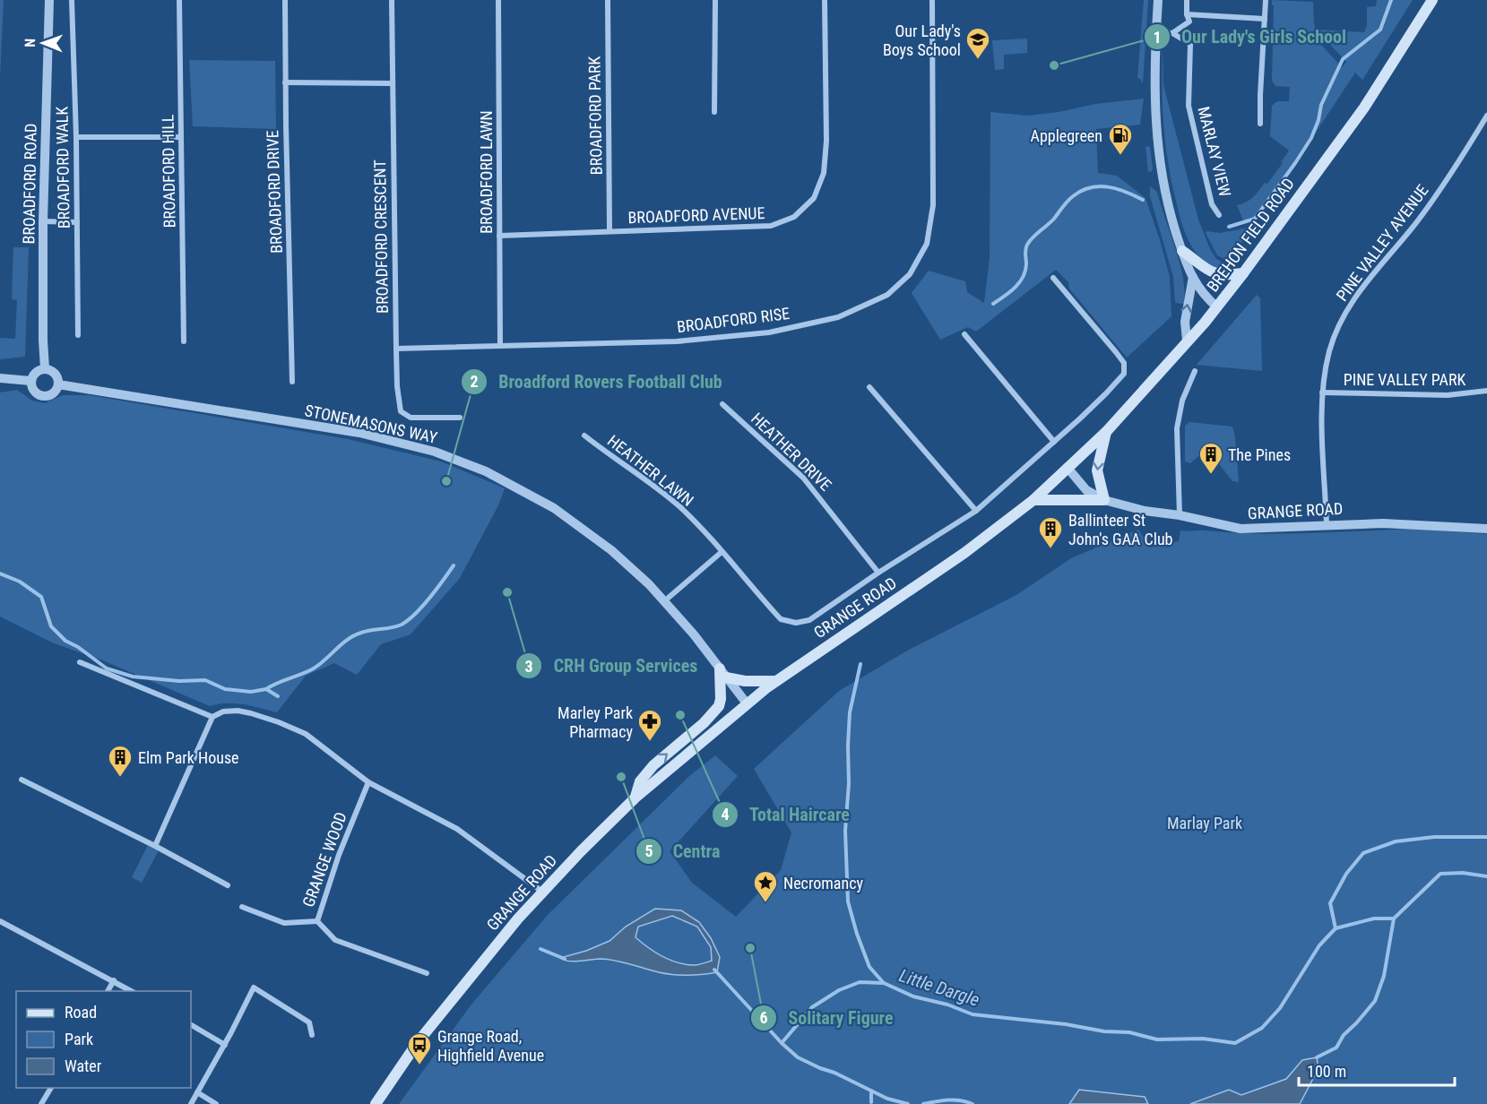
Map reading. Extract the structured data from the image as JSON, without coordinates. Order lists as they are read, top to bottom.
{
  "streets": {
    "main road": ["BREHON FIELD ROAD", "GRANGE ROAD"],
    "street": [
      "BROADFORD PARK",
      "MARLAY VIEW",
      "BROADFORD WALK",
      "BROADFORD HILL",
      "BROADFORD LAWN",
      "BROADFORD ROAD",
      "BROADFORD DRIVE",
      "BROADFORD AVENUE",
      "BROADFORD CRESCENT",
      "PINE VALLEY AVENUE",
      "BROADFORD RISE",
      "PINE VALLEY PARK",
      "STONEMASONS WAY",
      "HEATHER DRIVE",
      "HEATHER LAWN",
      "GRANGE WOOD"
    ]
  },
  "crossings": [
    ["BROADFORD PARK", "BROADFORD AVENUE"],
    ["BROADFORD LAWN", "BROADFORD AVENUE"],
    ["BROADFORD LAWN", "BROADFORD RISE"],
    ["BROADFORD ROAD", "STONEMASONS WAY"],
    ["BREHON FIELD ROAD", "GRANGE ROAD"],
    ["BROADFORD CRESCENT", "BROADFORD RISE"],
    ["PINE VALLEY AVENUE", "PINE VALLEY PARK"],
    ["PINE VALLEY AVENUE", "GRANGE ROAD"],
    ["STONEMASONS WAY", "GRANGE ROAD"],
    ["HEATHER DRIVE", "HEATHER LAWN"]
  ],
  "water": ["Little Dargle"],
  "parks": ["Marlay Park"],
  "places": {
    "school or university": ["Our Lady's Boys School"],
    "other": [
      "Our Lady's Girls School",
      "Broadford Rovers Football Club",
      "CRH Group Services",
      "Total Haircare",
      "Centra",
      "Solitary Figure"
    ],
    "fuel station": ["Applegreen"],
    "building": ["The Pines", "Ballinteer St John's GAA Club", "Elm Park House"],
    "pharmacy": ["Marley Park Pharmacy"],
    "place": ["Necromancy"],
    "bus stop": ["Grange Road, Highfield Avenue"]
  },
  "legend": ["Road", "Park", "Water"],
  "scale_bar": "100 m",
  "north": "left"
}
